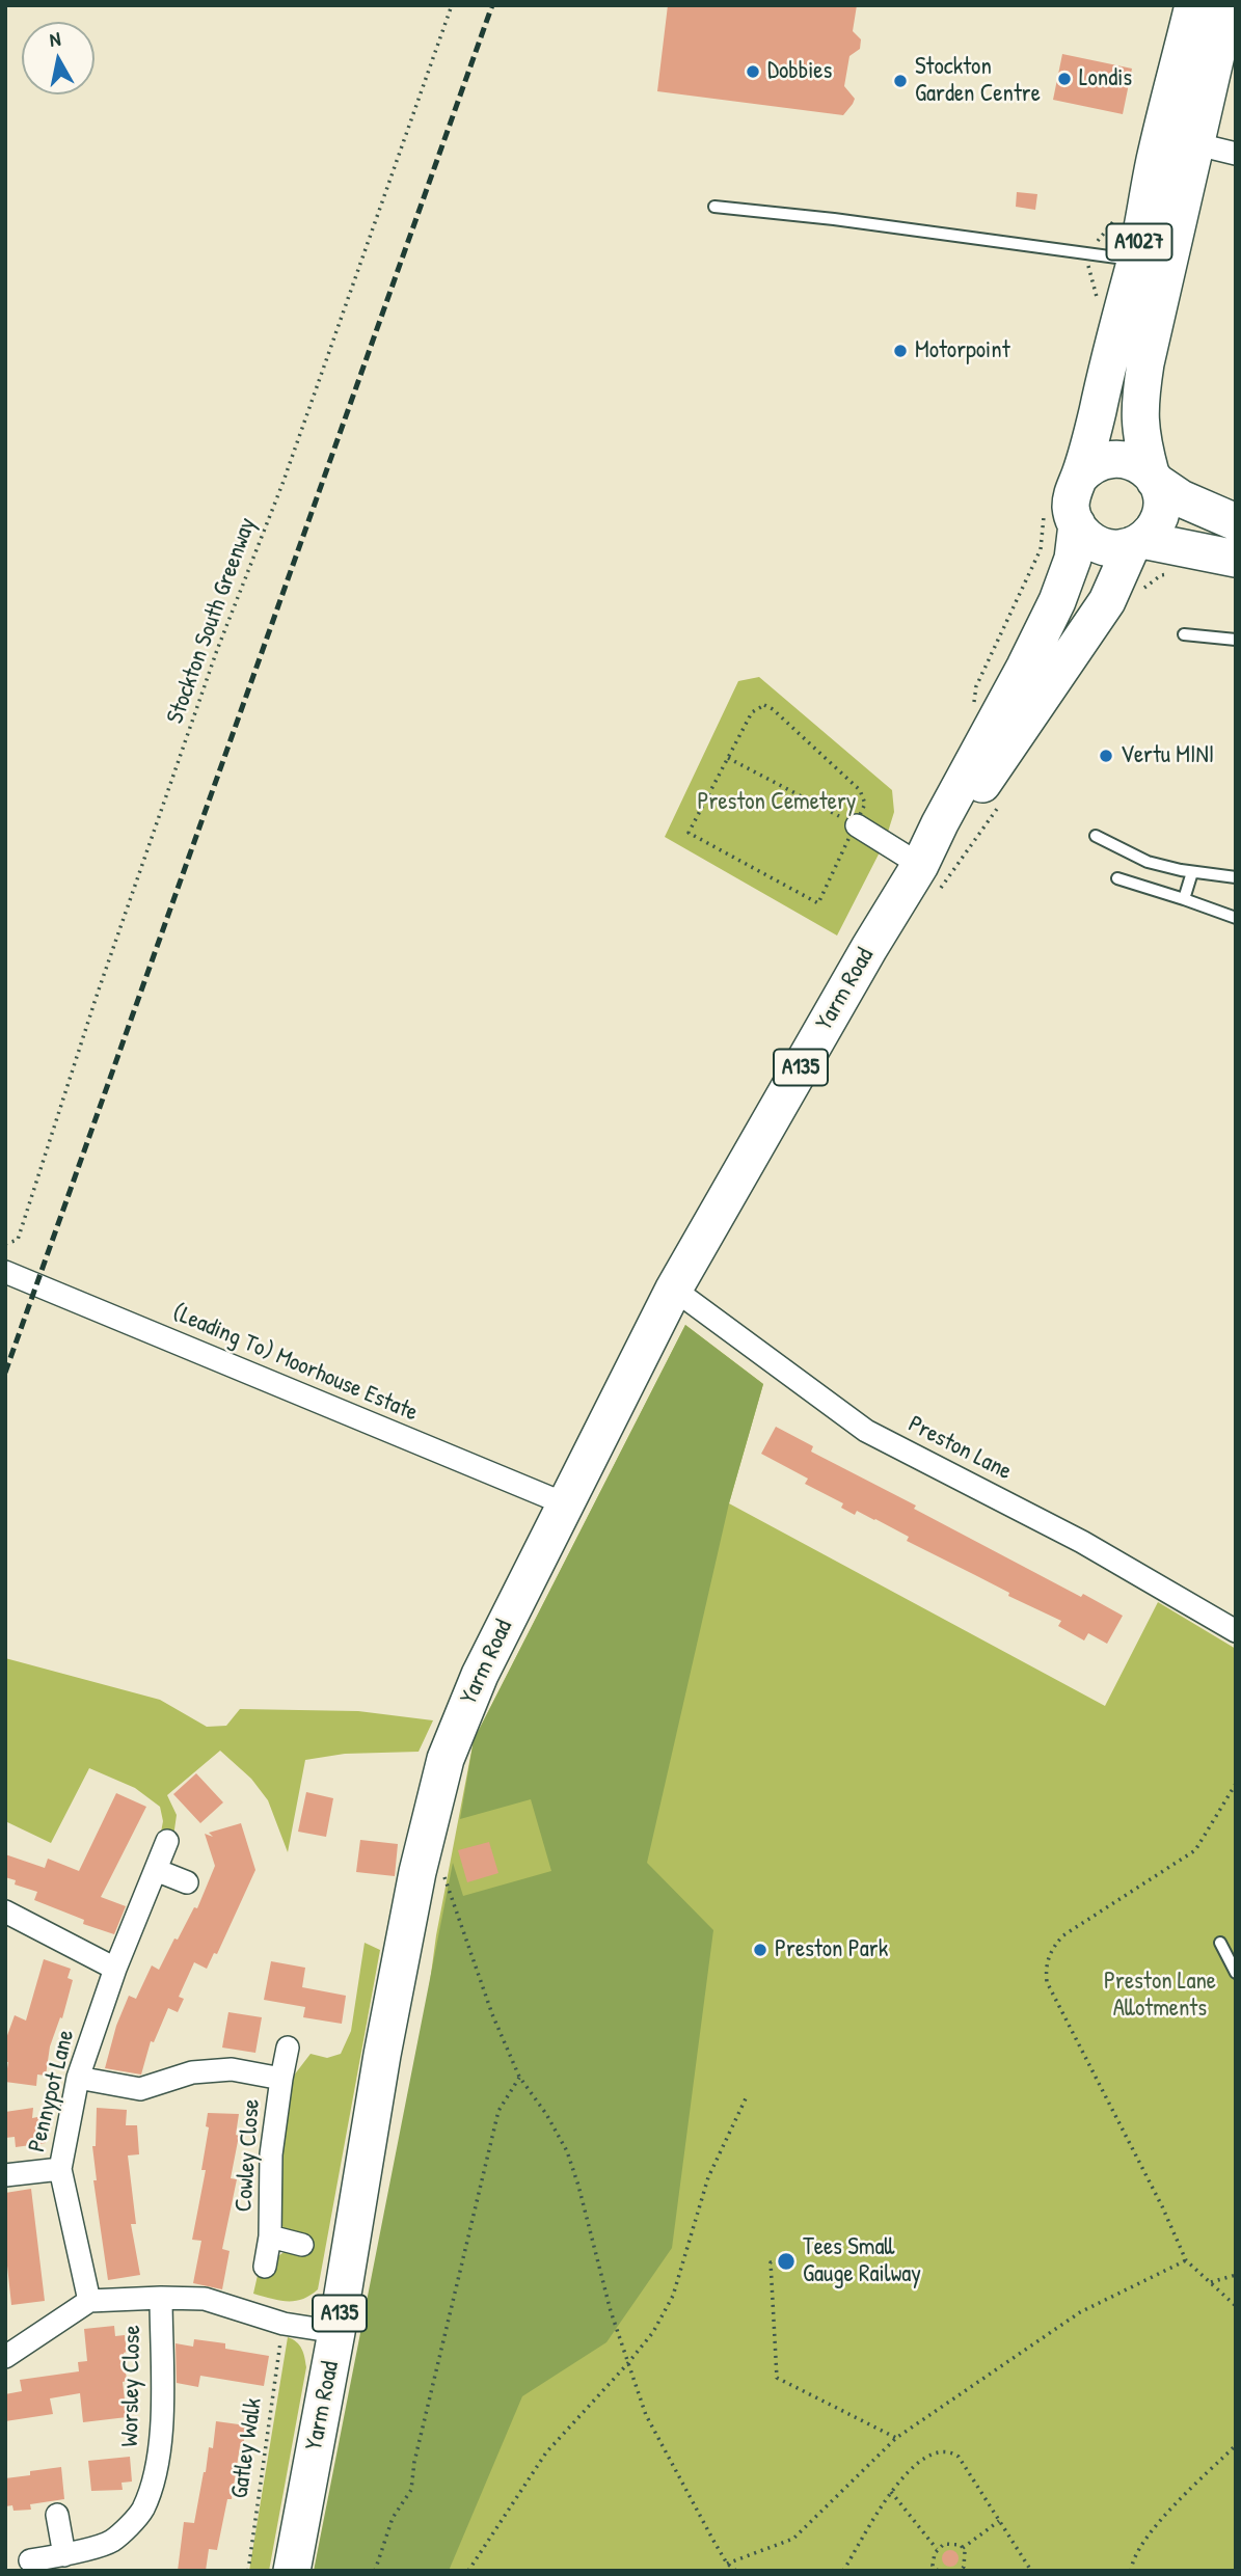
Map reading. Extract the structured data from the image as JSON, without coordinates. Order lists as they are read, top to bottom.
{
  "streets": {
    "main road": ["A1027", "Yarm Road", "A135"],
    "street": [
      "(Leading To) Moorhouse Estate",
      "Preston Lane",
      "Pennypot Lane",
      "Cowley Close",
      "Worsley Close"
    ],
    "path": ["Stockton South Greenway", "Gatley Walk"]
  },
  "crossings": [
    ["A1027", "A135"],
    ["Yarm Road", "A135"],
    ["Yarm Road", "(Leading To) Moorhouse Estate"],
    ["Yarm Road", "Preston Lane"],
    ["Pennypot Lane", "Cowley Close"]
  ],
  "parks": ["Preston Cemetery", "Preston Lane Allotments"],
  "places": [
    "Dobbies",
    "Londis",
    "Stockton Garden Centre",
    "Motorpoint",
    "Vertu MINI",
    "Preston Park",
    "Tees Small Gauge Railway"
  ],
  "north": "top"
}
